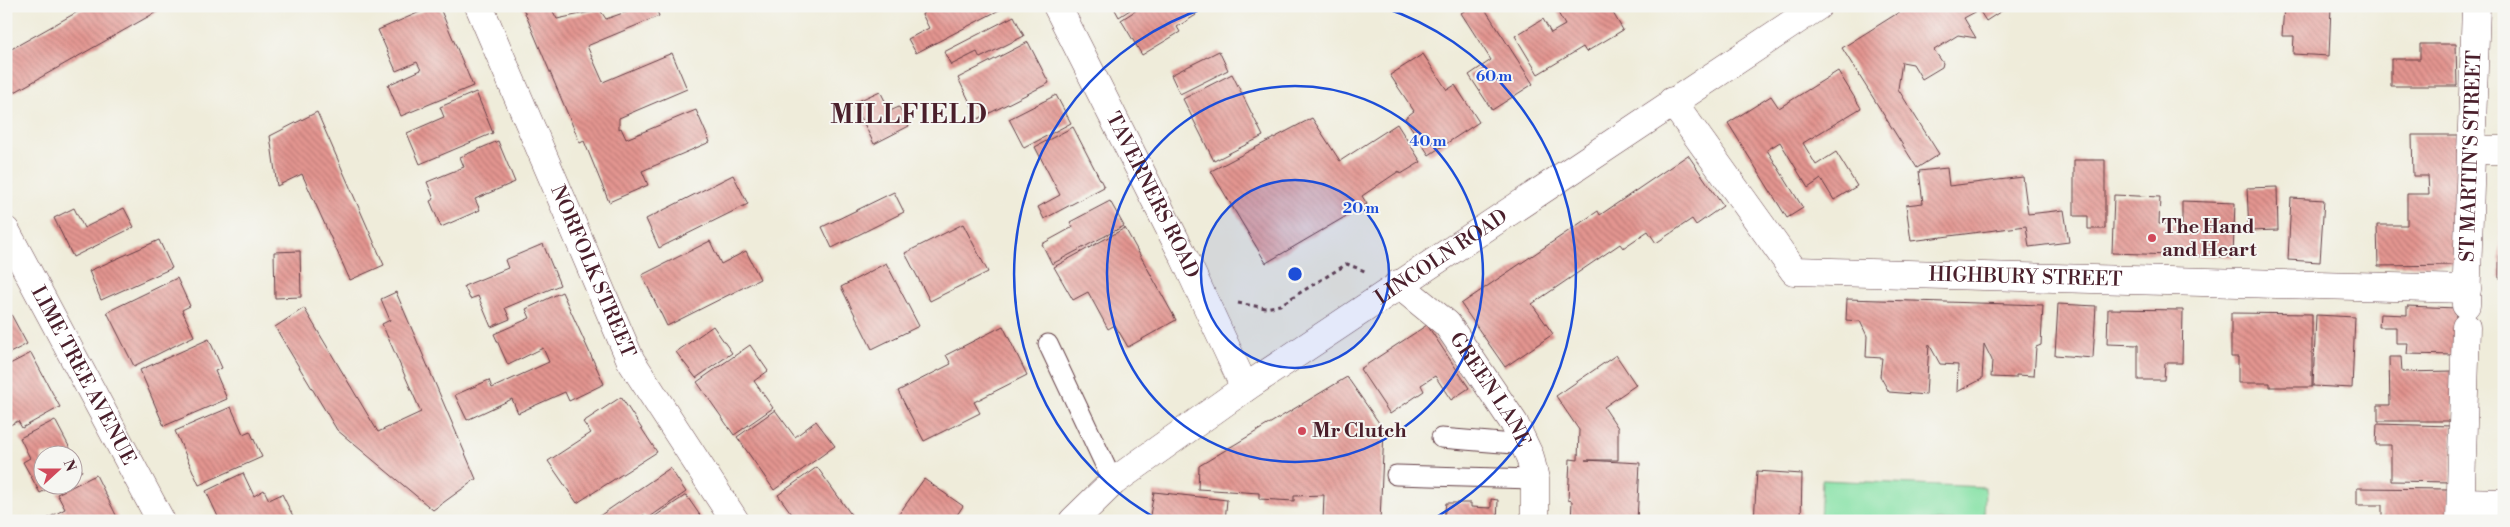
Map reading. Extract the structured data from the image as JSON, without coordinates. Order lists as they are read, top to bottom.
{
  "streets": {
    "street": [
      "ST MARTIN'S STREET",
      "TAVERNERS ROAD",
      "LINCOLN ROAD",
      "NORFOLK STREET",
      "HIGHBURY STREET",
      "LIME TREE AVENUE",
      "GREEN LANE"
    ]
  },
  "crossings": [
    ["ST MARTIN'S STREET", "HIGHBURY STREET"],
    ["TAVERNERS ROAD", "LINCOLN ROAD"],
    ["LINCOLN ROAD", "HIGHBURY STREET"],
    ["LINCOLN ROAD", "GREEN LANE"]
  ],
  "districts": ["MILLFIELD"],
  "places": ["The Hand and Heart", "Mr Clutch"],
  "north": "right",
  "rings": ["60 m", "40 m", "20 m"]
}
